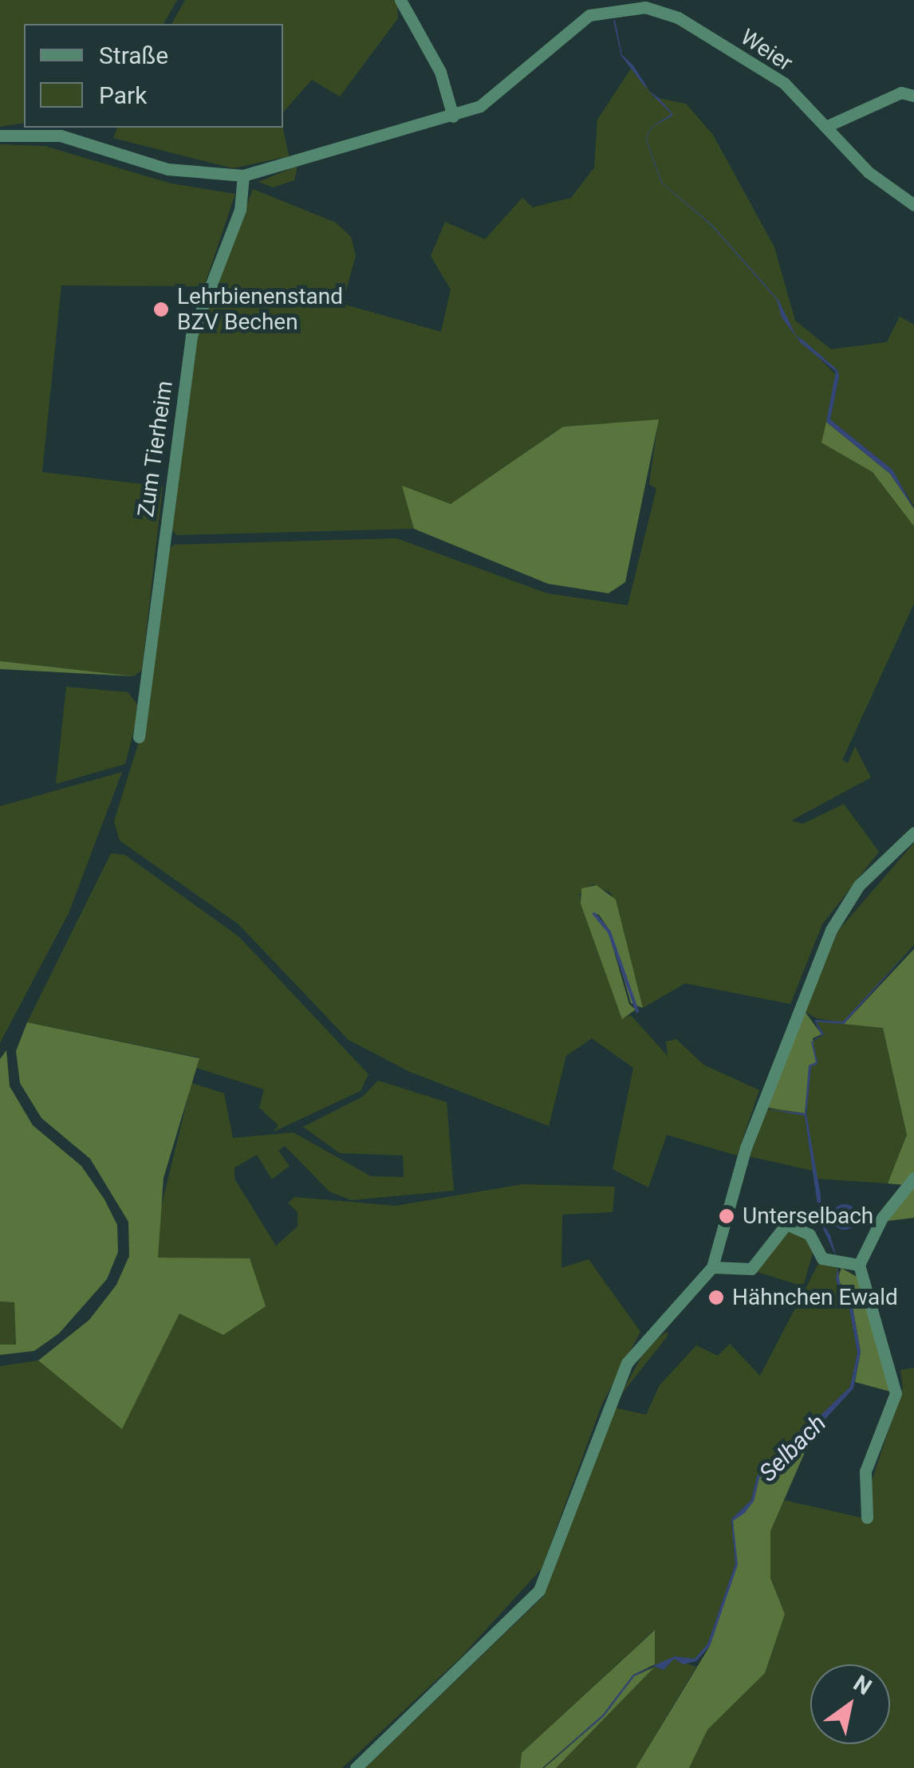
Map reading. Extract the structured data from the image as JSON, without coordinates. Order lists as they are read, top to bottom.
{
  "streets": {
    "street": ["Weier", "Zum Tierheim"]
  },
  "crossings": [
    ["Weier", "Zum Tierheim"]
  ],
  "water": ["Selbach"],
  "places": ["Lehrbienenstand BZV Bechen", "Unterselbach", "Hähnchen Ewald"],
  "legend": ["Straße", "Park"],
  "north": "top right"
}
